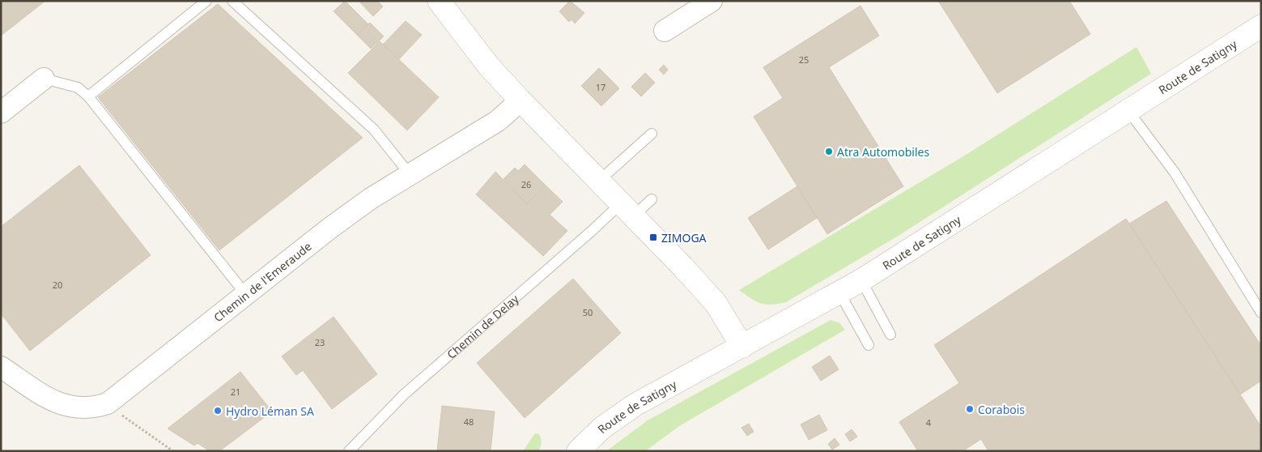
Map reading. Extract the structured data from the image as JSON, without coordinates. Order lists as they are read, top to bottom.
{
  "streets": {
    "street": ["Route de Satigny", "Chemin de l'Emeraude"],
    "lane": ["Chemin de Delay"]
  },
  "places": {
    "other": ["Atra Automobiles", "Corabois", "Hydro Léman SA"],
    "transit": ["ZIMOGA"]
  },
  "house_numbers": [
    "25",
    "17",
    "26",
    "20",
    "50",
    "23",
    "21",
    "48",
    "4"
  ]
}
